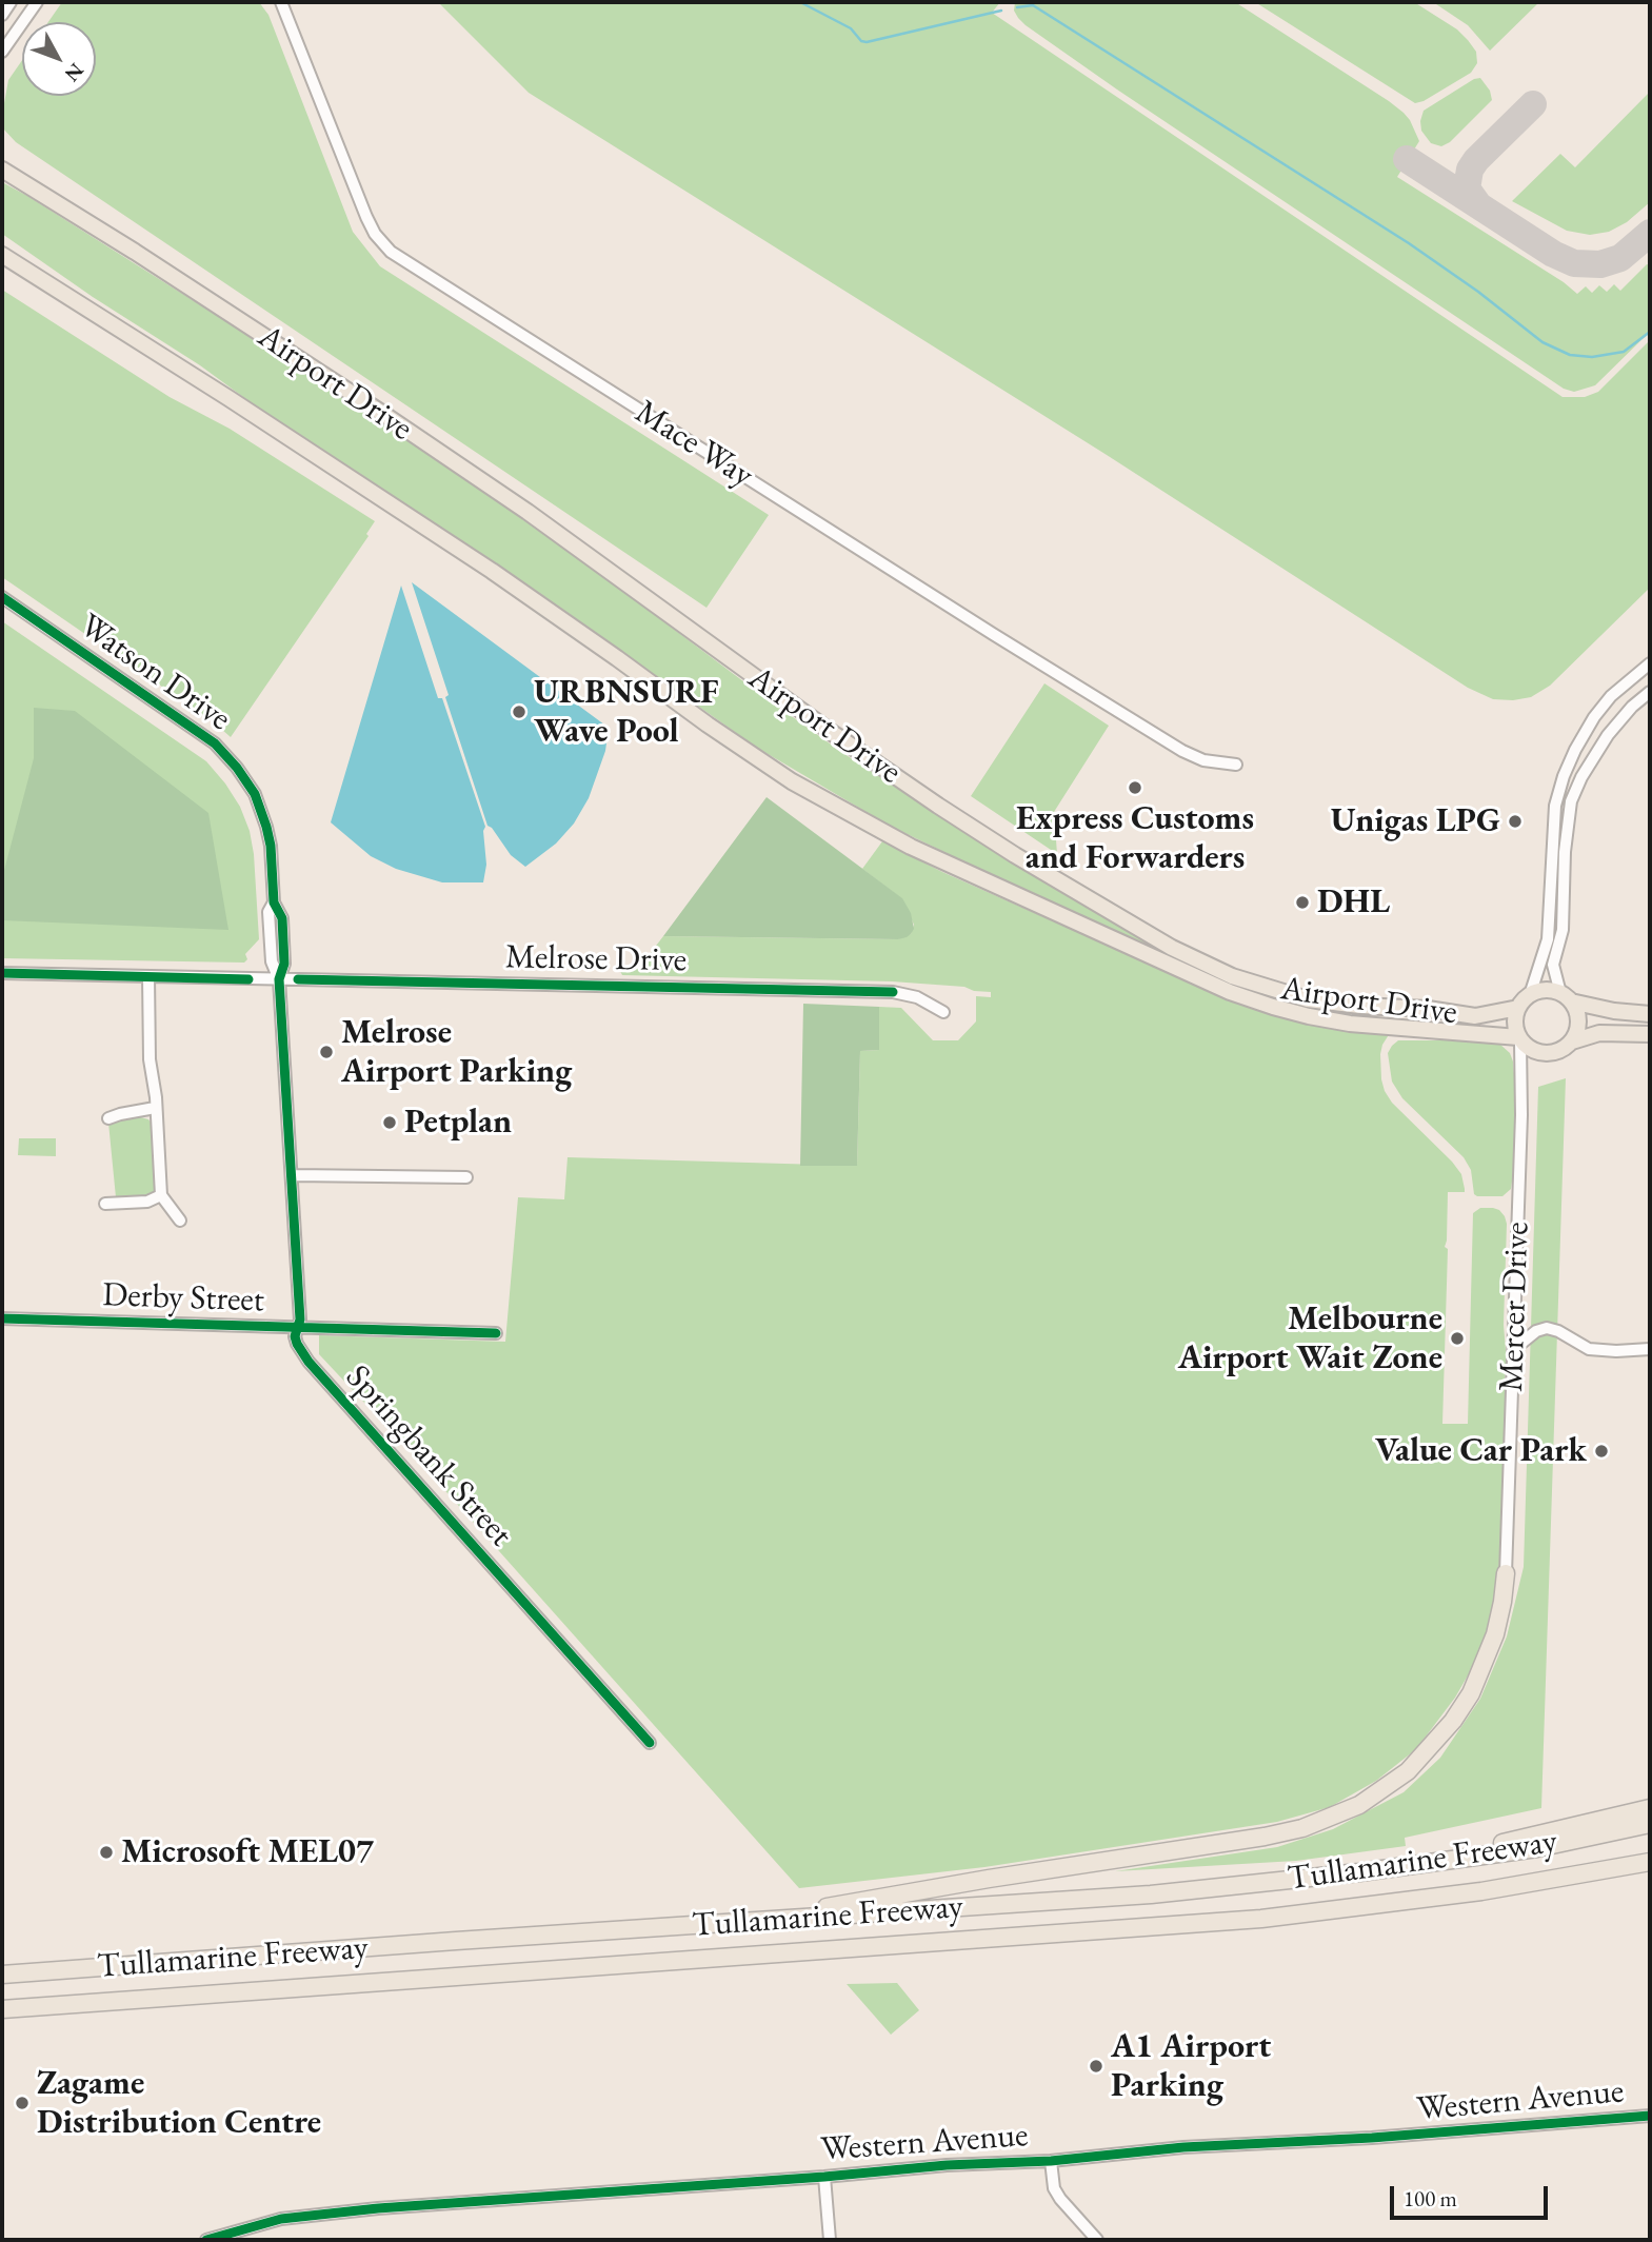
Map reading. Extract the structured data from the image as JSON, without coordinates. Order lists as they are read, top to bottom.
{
  "streets": {
    "highway": ["Tullamarine Freeway"],
    "main road": ["Airport Drive"],
    "street": [
      "Mace Way",
      "Watson Drive",
      "Melrose Drive",
      "Derby Street",
      "Mercer Drive",
      "Springbank Street",
      "Western Avenue"
    ]
  },
  "crossings": [
    ["Airport Drive", "Mercer Drive"],
    ["Watson Drive", "Melrose Drive"],
    ["Watson Drive", "Springbank Street"],
    ["Melrose Drive", "Springbank Street"],
    ["Derby Street", "Springbank Street"]
  ],
  "places": [
    "URBNSURF Wave Pool",
    "Express Customs and Forwarders",
    "Unigas LPG",
    "DHL",
    "Melrose Airport Parking",
    "Petplan",
    "Melbourne Airport Wait Zone",
    "Value Car Park",
    "Microsoft MEL07",
    "A1 Airport Parking",
    "Zagame Distribution Centre"
  ],
  "scale_bar": "100 m",
  "north": "bottom right"
}
